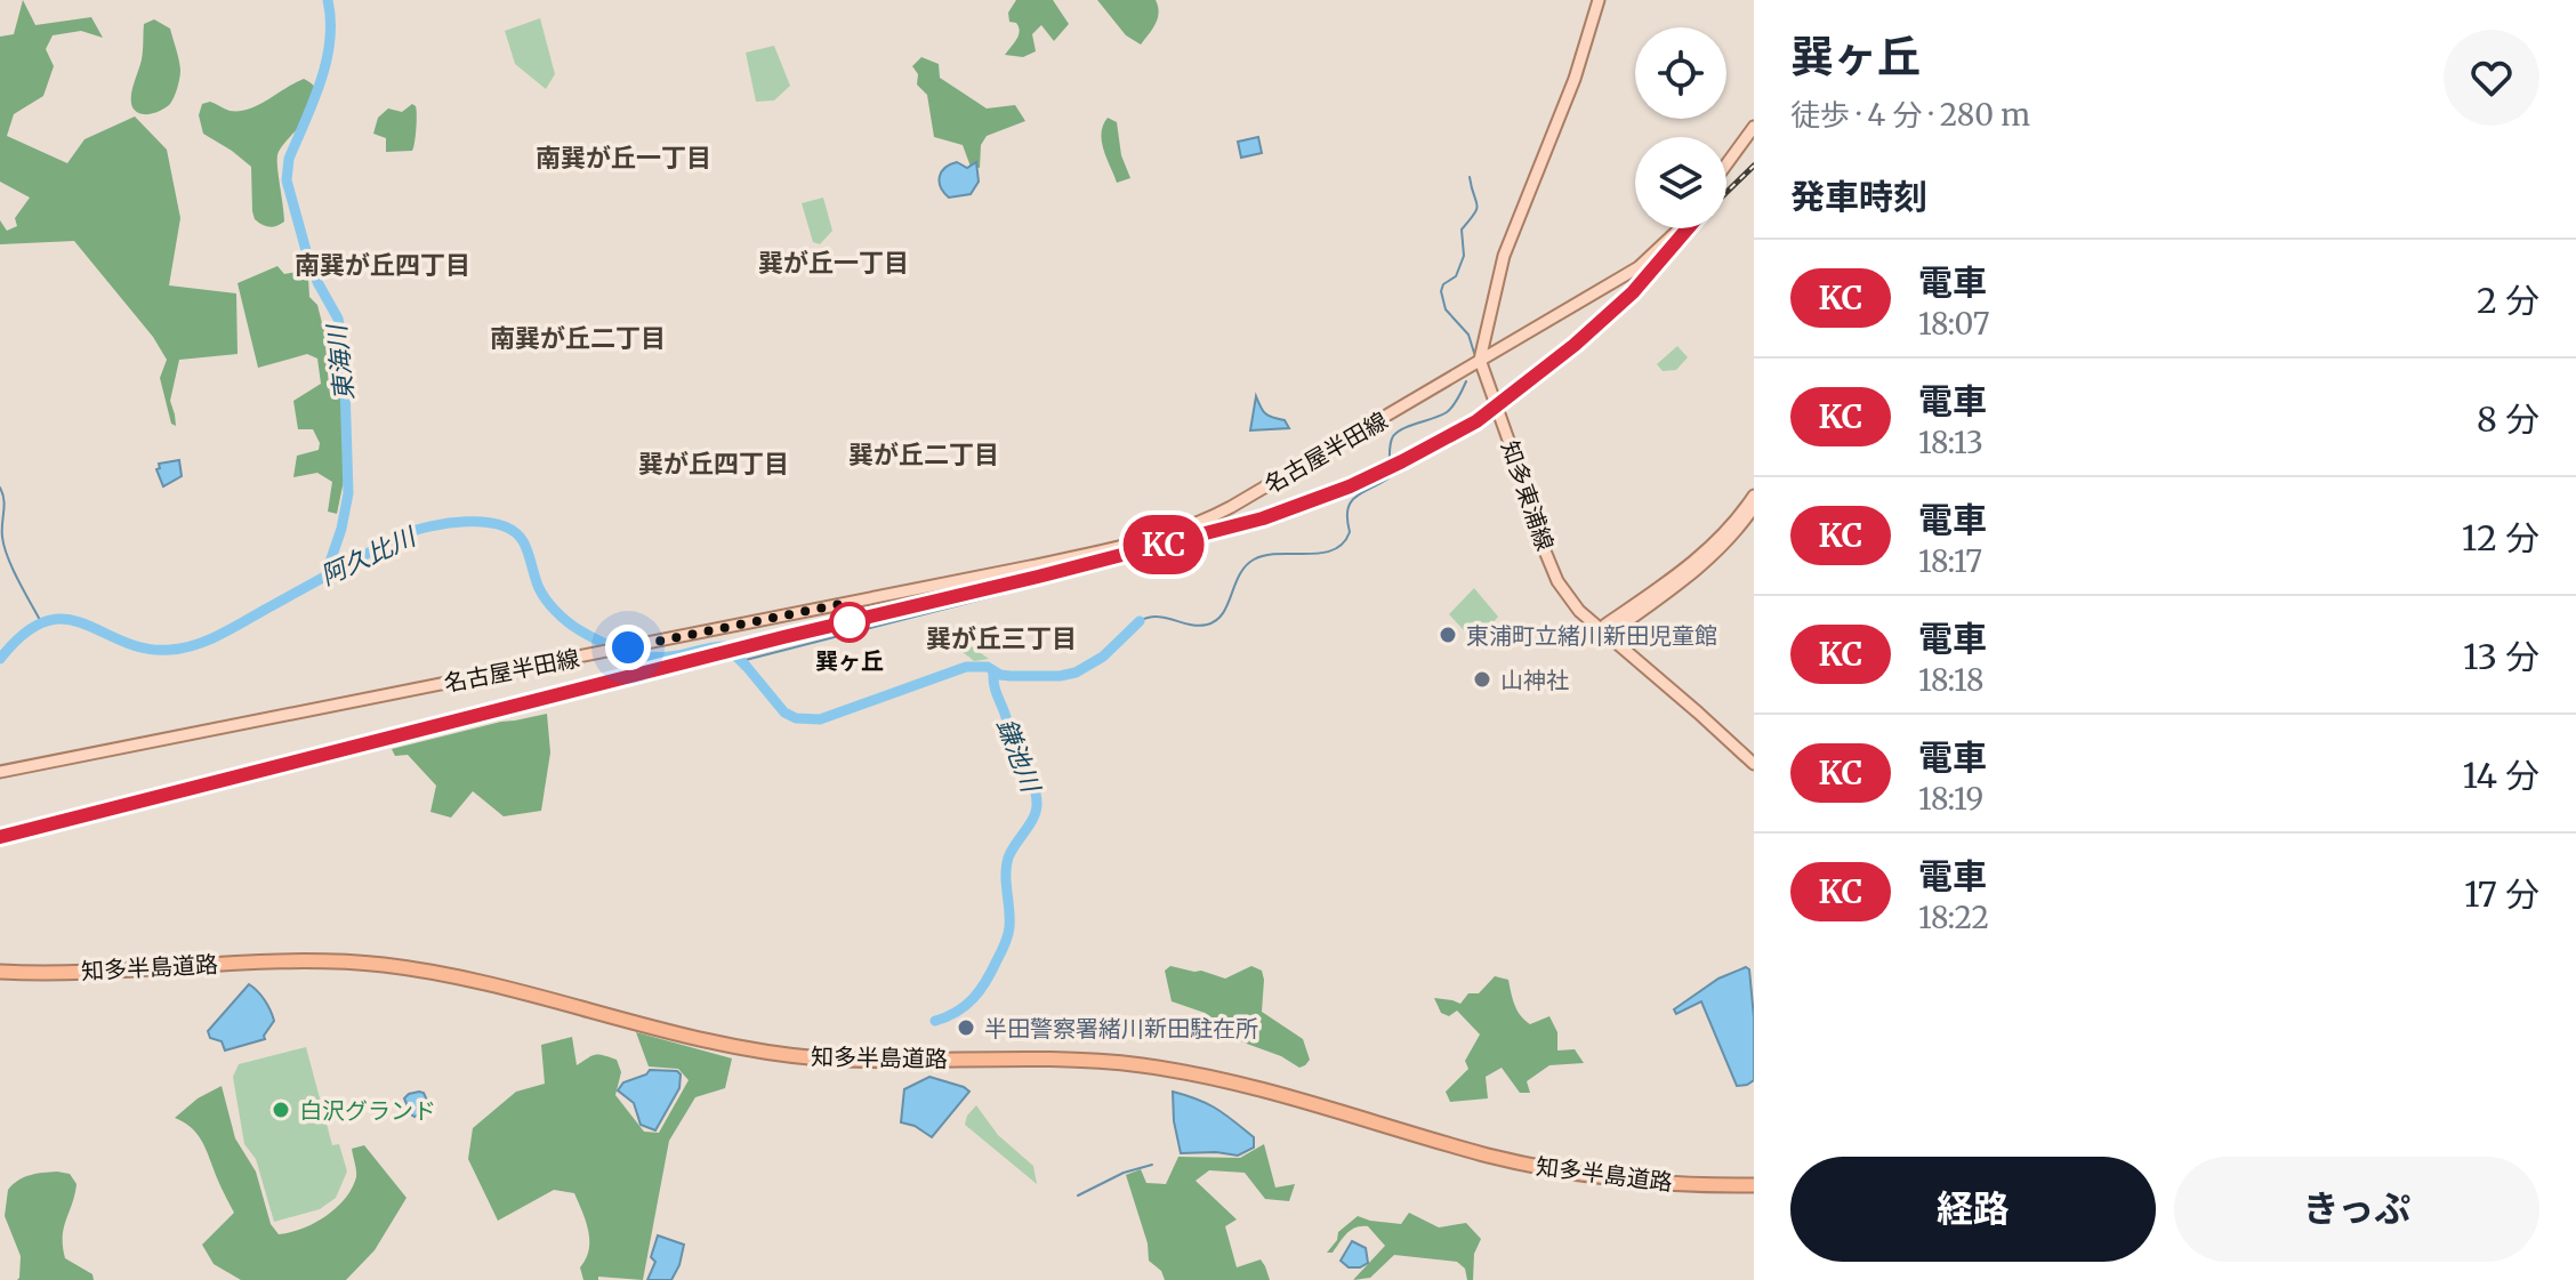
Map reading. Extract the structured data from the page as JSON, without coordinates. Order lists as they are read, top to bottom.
{
  "streets": {
    "highway": ["知多半島道路"],
    "main road": ["名古屋半田線", "知多東浦線"]
  },
  "crossings": [
    ["名古屋半田線", "知多東浦線"]
  ],
  "districts": [
    "南巽が丘一丁目",
    "巽が丘一丁目",
    "南巽が丘四丁目",
    "南巽が丘二丁目",
    "巽が丘二丁目",
    "巽が丘四丁目",
    "巽が丘三丁目"
  ],
  "water": ["東海川", "阿久比川", "鎌池川"],
  "places": [
    "巽ヶ丘",
    "東浦町立緒川新田児童館",
    "山神社",
    "半田警察署緒川新田駐在所",
    "白沢グランド"
  ],
  "page": {
    "on_map": "KC",
    "heading": [
      ["巽ヶ丘", "徒歩 · 4 分 · 280 m"],
      "発車時刻"
    ],
    "list": [
      {
        "mark": "KC",
        "name": "電車",
        "note": "18:07",
        "value": "2 分"
      },
      {
        "mark": "KC",
        "name": "電車",
        "note": "18:13",
        "value": "8 分"
      },
      {
        "mark": "KC",
        "name": "電車",
        "note": "18:17",
        "value": "12 分"
      },
      {
        "mark": "KC",
        "name": "電車",
        "note": "18:18",
        "value": "13 分"
      },
      {
        "mark": "KC",
        "name": "電車",
        "note": "18:19",
        "value": "14 分"
      },
      {
        "mark": "KC",
        "name": "電車",
        "note": "18:22",
        "value": "17 分"
      }
    ],
    "buttons": ["経路", "きっぷ"]
  }
}
